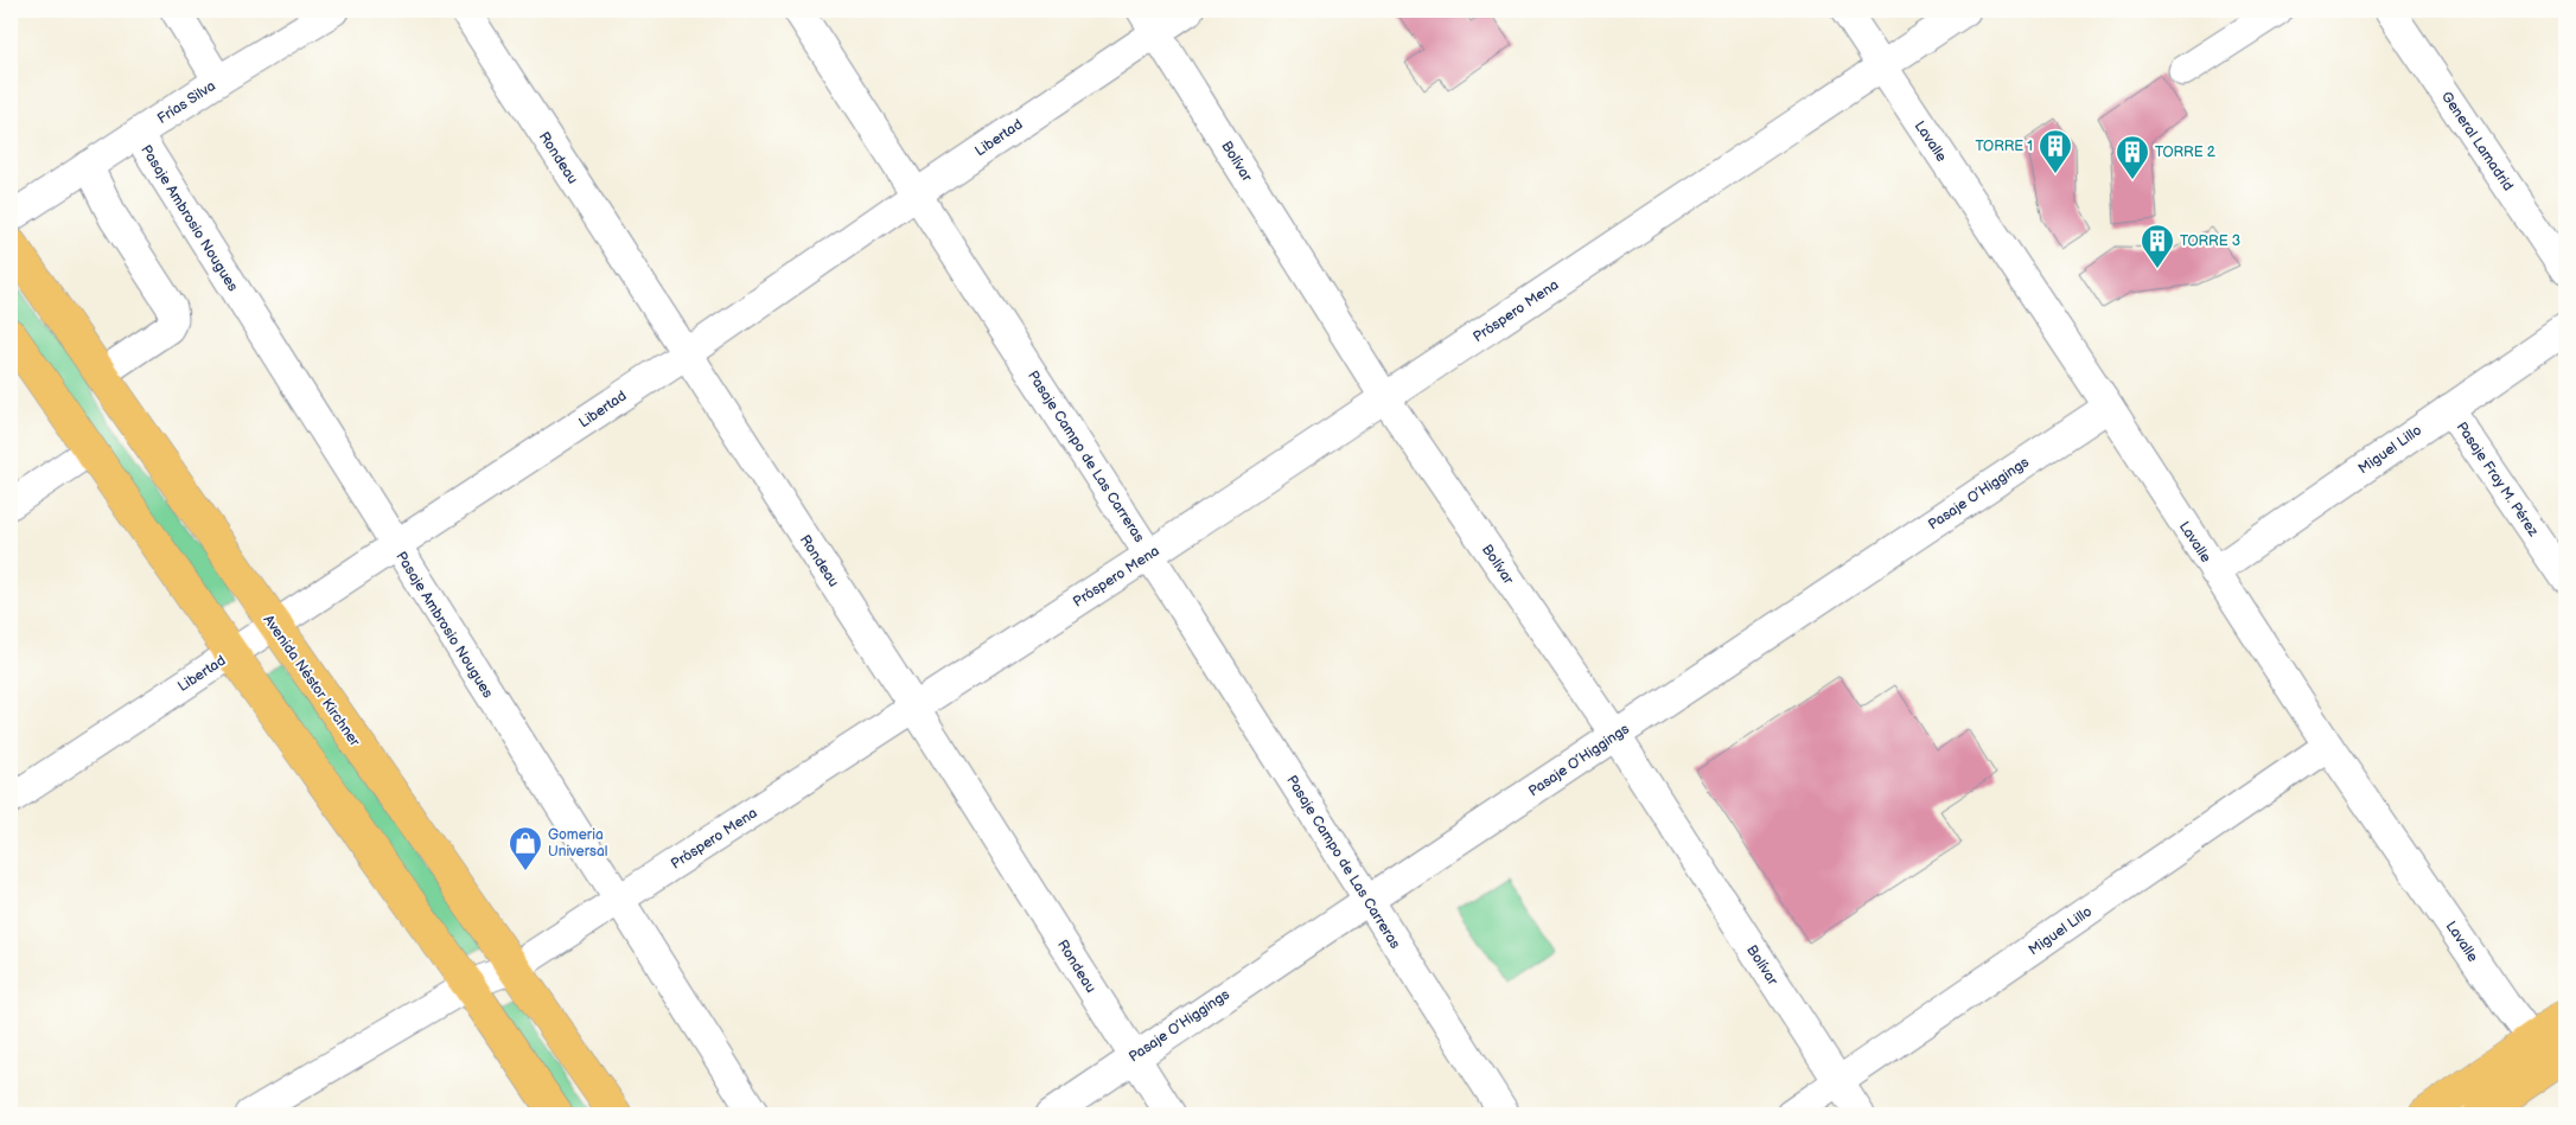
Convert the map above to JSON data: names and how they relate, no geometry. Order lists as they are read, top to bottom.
{
  "streets": {
    "main road": ["Avenida Néstor Kirchner"],
    "street": [
      "Frías Silva",
      "Libertad",
      "Lavalle",
      "General Lamadrid",
      "Rondeau",
      "Bolívar",
      "Pasaje Ambrosio Nougues",
      "Próspero Mena",
      "Miguel Lillo",
      "Pasaje Campo de Las Carreras",
      "Pasaje Fray M. Pérez",
      "Pasaje O´Higgings"
    ]
  },
  "crossings": [
    ["Frías Silva", "Pasaje Ambrosio Nougues"],
    ["Libertad", "Rondeau"],
    ["Libertad", "Bolívar"],
    ["Libertad", "Pasaje Ambrosio Nougues"],
    ["Libertad", "Pasaje Campo de Las Carreras"],
    ["Libertad", "Avenida Néstor Kirchner"],
    ["Lavalle", "Próspero Mena"],
    ["Lavalle", "Miguel Lillo"],
    ["Lavalle", "Pasaje O´Higgings"],
    ["Rondeau", "Próspero Mena"],
    ["Rondeau", "Pasaje O´Higgings"],
    ["Bolívar", "Próspero Mena"],
    ["Bolívar", "Miguel Lillo"],
    ["Bolívar", "Pasaje O´Higgings"],
    ["Pasaje Ambrosio Nougues", "Próspero Mena"],
    ["Próspero Mena", "Pasaje Campo de Las Carreras"],
    ["Próspero Mena", "Avenida Néstor Kirchner"],
    ["Miguel Lillo", "Pasaje Fray M. Pérez"],
    ["Pasaje Campo de Las Carreras", "Pasaje O´Higgings"]
  ],
  "places": {
    "building": ["TORRE 1", "TORRE 2", "TORRE 3"],
    "shop": ["Gomeria Universal"]
  }
}
